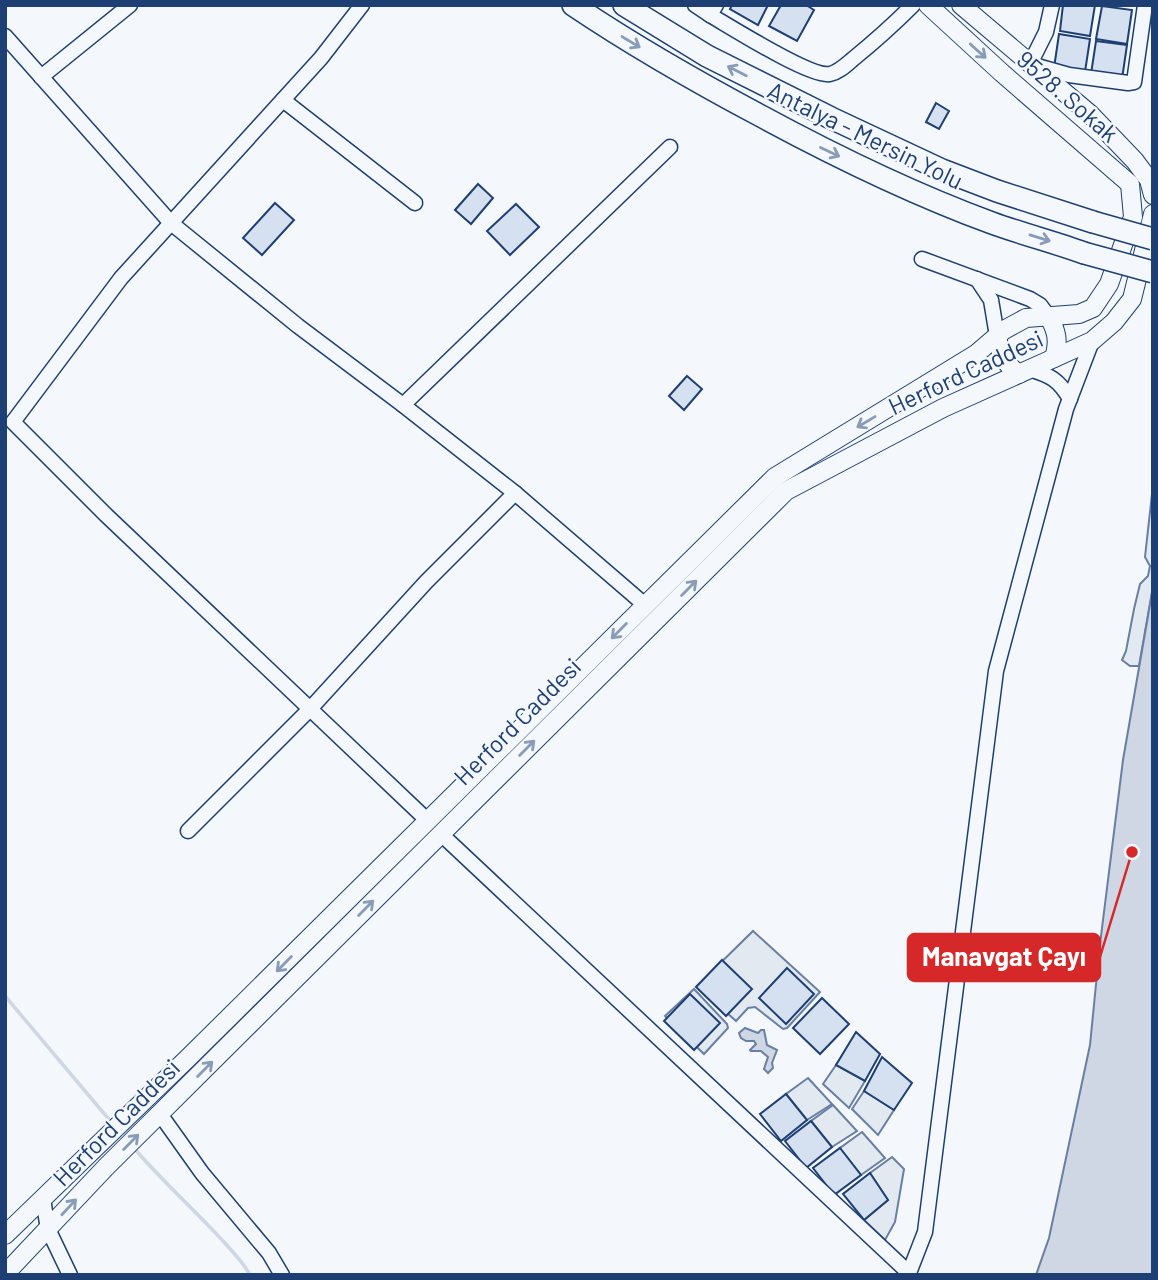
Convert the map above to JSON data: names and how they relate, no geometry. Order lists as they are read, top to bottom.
{
  "streets": {
    "highway": ["Antalya - Mersin Yolu"],
    "main road": ["9528. Sokak", "Herford Caddesi"]
  },
  "crossings": [
    ["9528. Sokak", "Herford Caddesi"]
  ],
  "places": ["Manavgat Çayı"]
}
